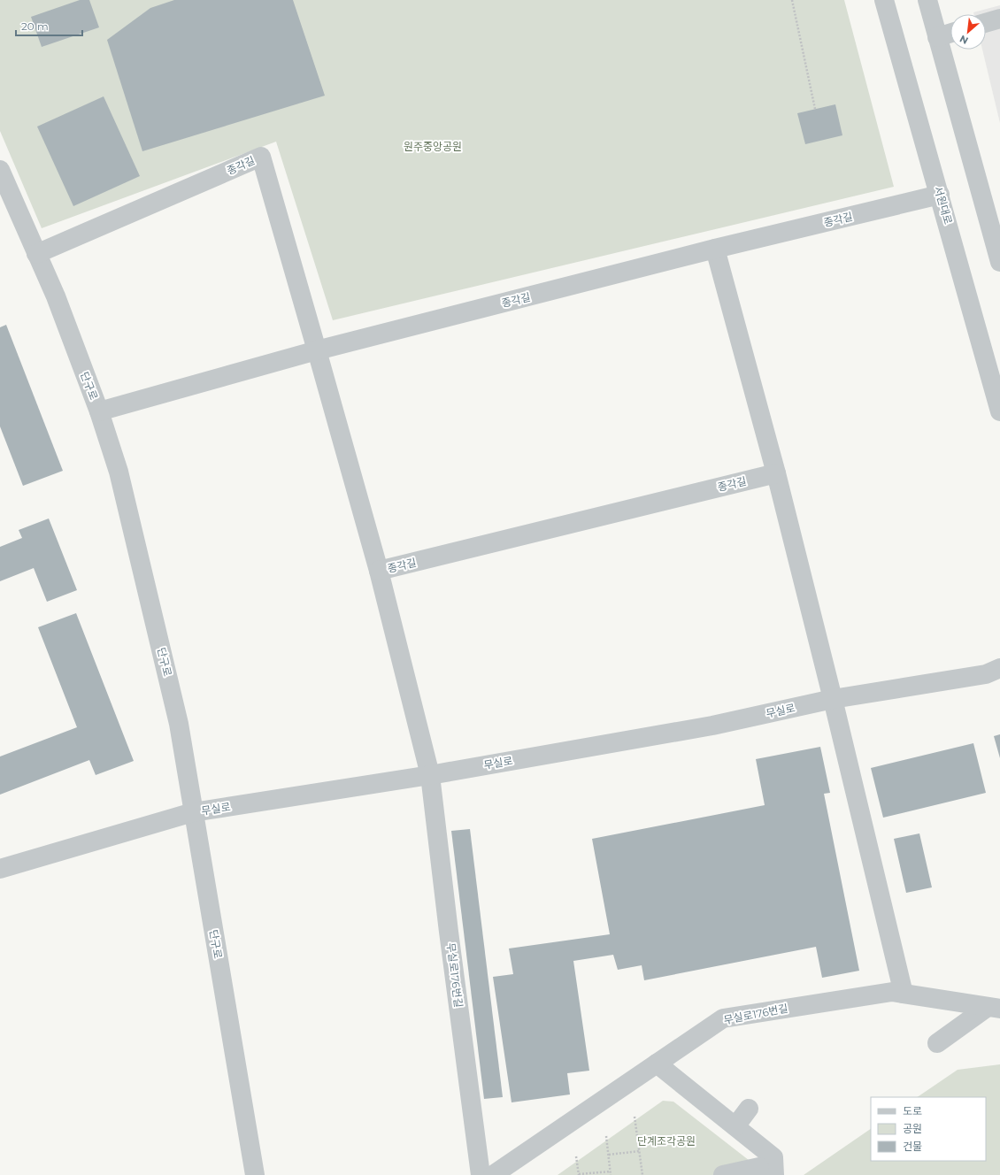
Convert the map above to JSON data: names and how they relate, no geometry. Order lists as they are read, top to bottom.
{
  "streets": {
    "street": [
      "종각길",
      "서원대로",
      "단구로",
      "무실로",
      "무실로176번길"
    ]
  },
  "crossings": [
    ["종각길", "서원대로"],
    ["종각길", "단구로"],
    ["종각길", "무실로"],
    ["종각길", "무실로176번길"],
    ["단구로", "무실로"],
    ["무실로", "무실로176번길"]
  ],
  "parks": ["원주중앙공원", "단계조각공원"],
  "legend": ["도로", "공원", "건물"],
  "scale_bar": "20 m",
  "north": "bottom left"
}
